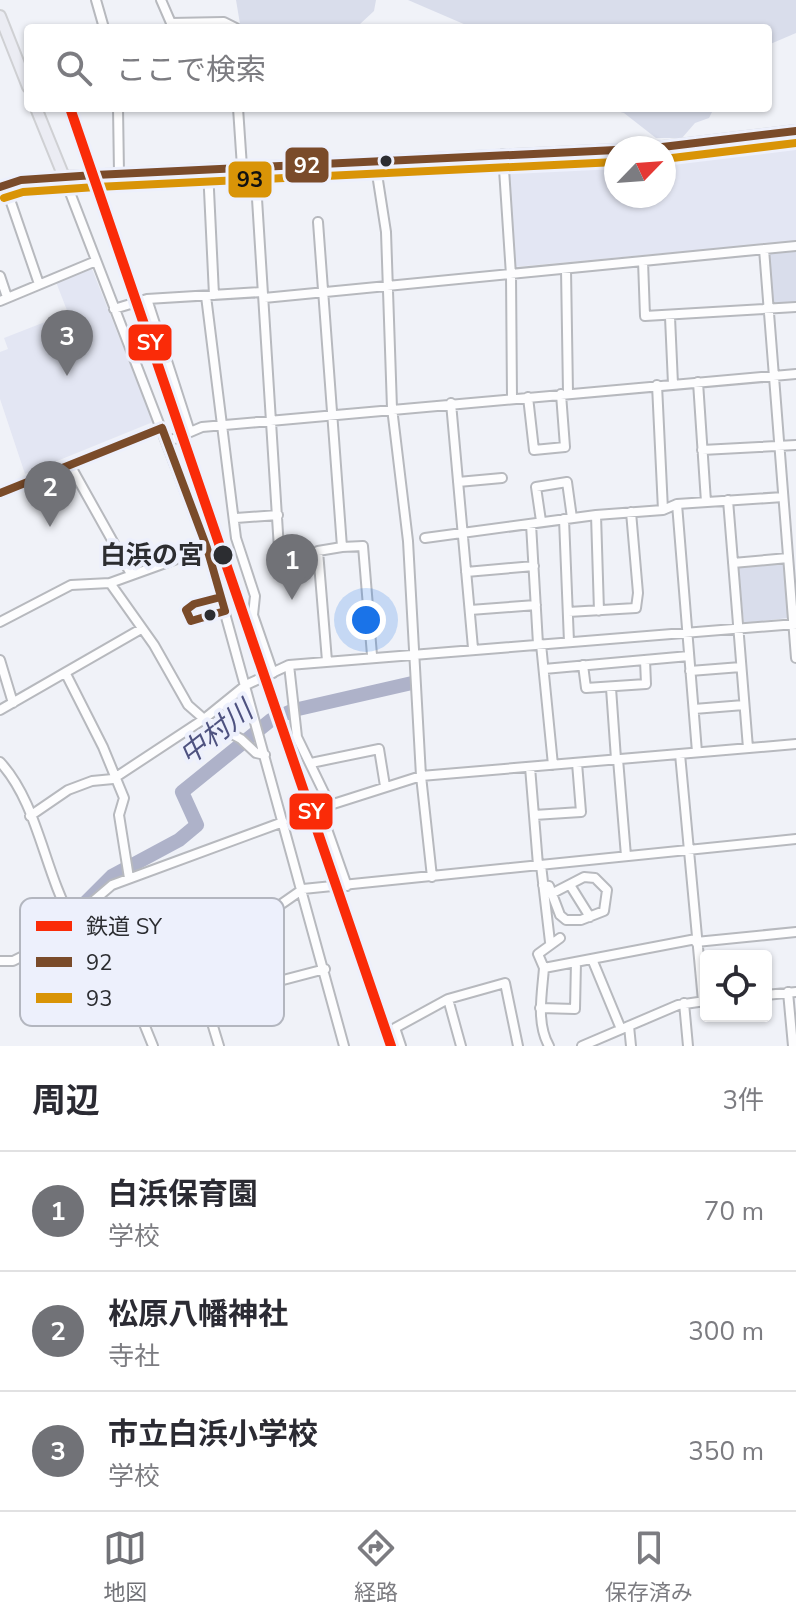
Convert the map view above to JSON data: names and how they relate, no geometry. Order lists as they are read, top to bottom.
{
  "water": ["中村川"],
  "places": ["白浜の宮"],
  "lines": ["rail line SY", "transit line 92", "transit line 93"],
  "legend": ["鉄道 SY", "92", "93"],
  "north": "top right",
  "page": {
    "search": "ここで検索",
    "pins": ["3", "2", "1"],
    "heading": ["周辺", "3件"],
    "list": [
      {
        "mark": "1",
        "name": "白浜保育園",
        "note": "学校",
        "value": "70 m"
      },
      {
        "mark": "2",
        "name": "松原八幡神社",
        "note": "寺社",
        "value": "300 m"
      },
      {
        "mark": "3",
        "name": "市立白浜小学校",
        "note": "学校",
        "value": "350 m"
      }
    ],
    "nav": ["地図", "経路", "保存済み"]
  }
}
